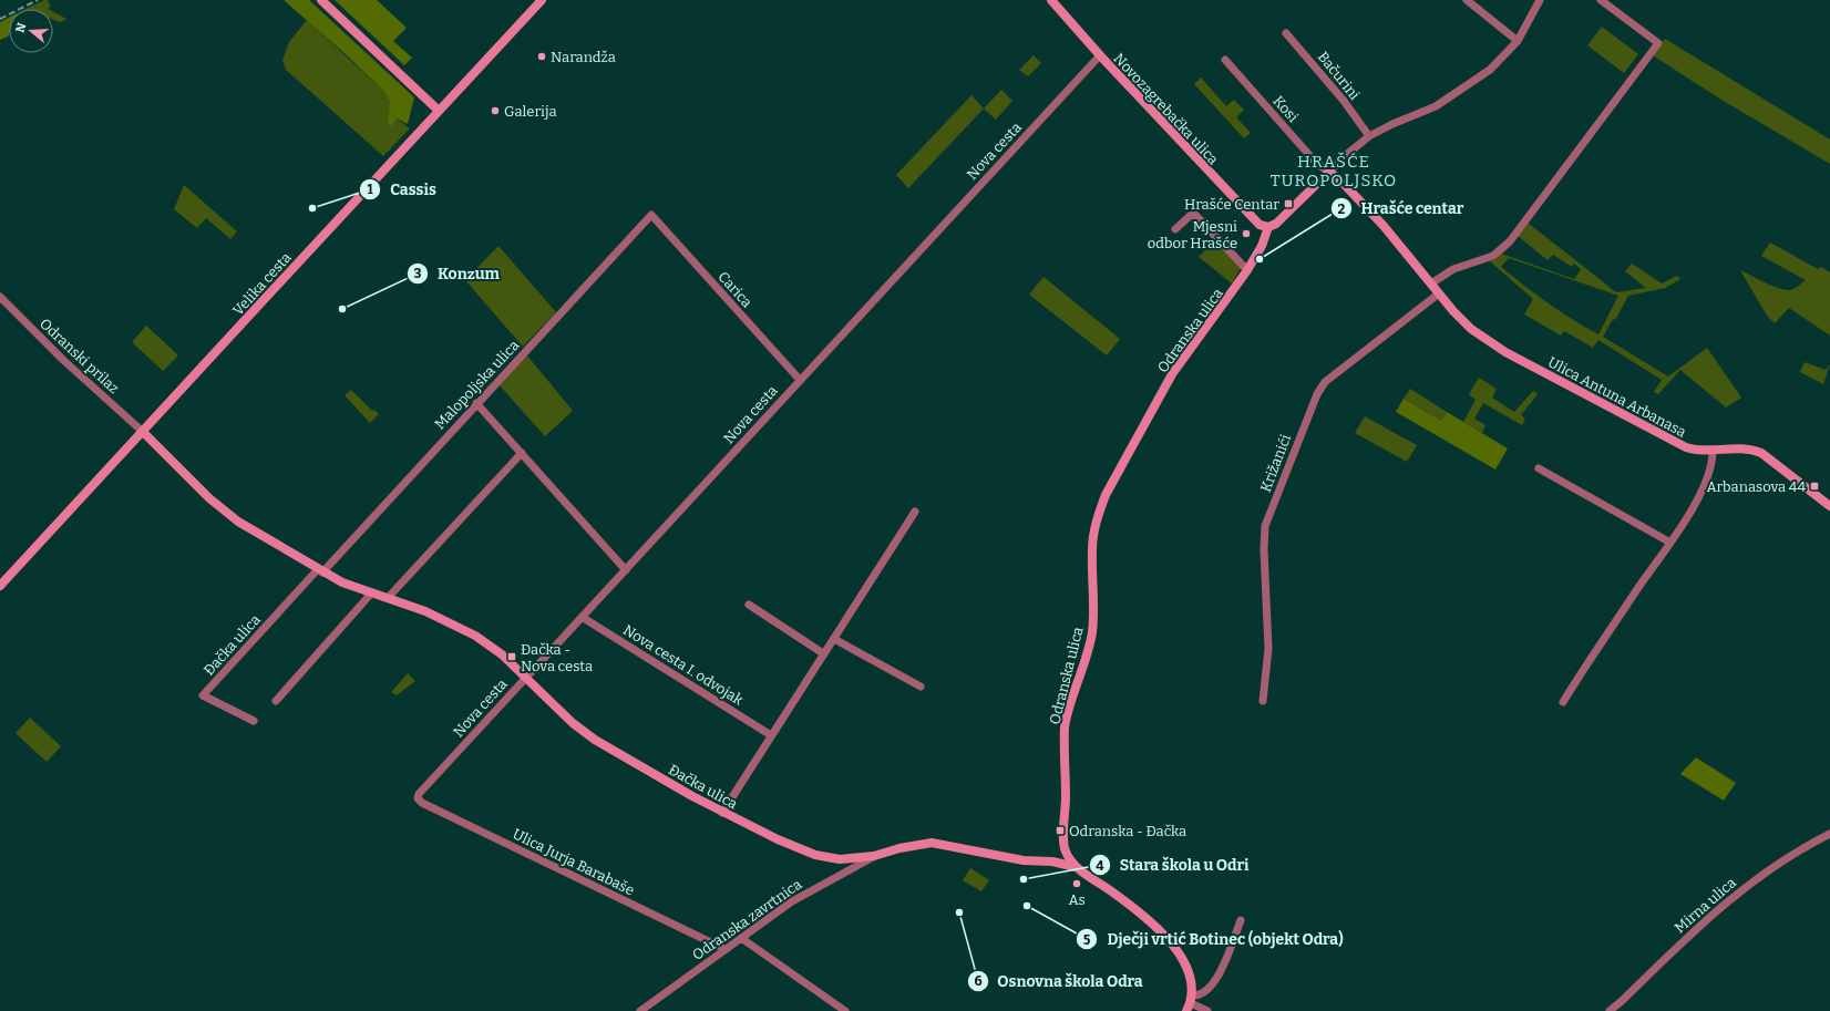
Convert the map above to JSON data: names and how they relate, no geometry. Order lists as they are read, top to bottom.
{
  "streets": {
    "main road": [
      "Novozagrebačka ulica",
      "Velika cesta",
      "Odranska ulica",
      "Ulica Antuna Arbanasa",
      "Đačka ulica"
    ],
    "street": [
      "Bačurini",
      "Kosi",
      "Nova cesta",
      "Carica",
      "Odranski prilaz",
      "Malopoljska ulica",
      "Križanići",
      "Nova cesta I. odvojak",
      "Ulica Jurja Barabaše",
      "Mirna ulica",
      "Odranska zavrtnica"
    ]
  },
  "crossings": [
    ["Novozagrebačka ulica", "Nova cesta"],
    ["Novozagrebačka ulica", "Odranska ulica"],
    ["Kosi", "Ulica Antuna Arbanasa"],
    ["Nova cesta", "Carica"],
    ["Nova cesta", "Đačka ulica"],
    ["Nova cesta", "Nova cesta I. odvojak"],
    ["Nova cesta", "Ulica Jurja Barabaše"],
    ["Velika cesta", "Odranski prilaz"],
    ["Velika cesta", "Đačka ulica"],
    ["Carica", "Malopoljska ulica"],
    ["Odranska ulica", "Đačka ulica"],
    ["Odranski prilaz", "Đačka ulica"],
    ["Malopoljska ulica", "Đačka ulica"],
    ["Ulica Antuna Arbanasa", "Križanići"],
    ["Đačka ulica", "Odranska zavrtnica"],
    ["Ulica Jurja Barabaše", "Odranska zavrtnica"]
  ],
  "districts": ["HRAŠĆE TUROPOLJSKO"],
  "places": {
    "other": [
      "Narandža",
      "Galerija",
      "Cassis",
      "Mjesni odbor Hrašće",
      "Hrašće centar",
      "Konzum",
      "Stara škola u Odri",
      "As",
      "Dječji vrtić Botinec (objekt Odra)",
      "Osnovna škola Odra"
    ],
    "transit": [
      "Hrašće Centar",
      "Arbanasova 44",
      "Đačka - Nova cesta",
      "Odranska - Đačka"
    ]
  },
  "north": "left"
}
